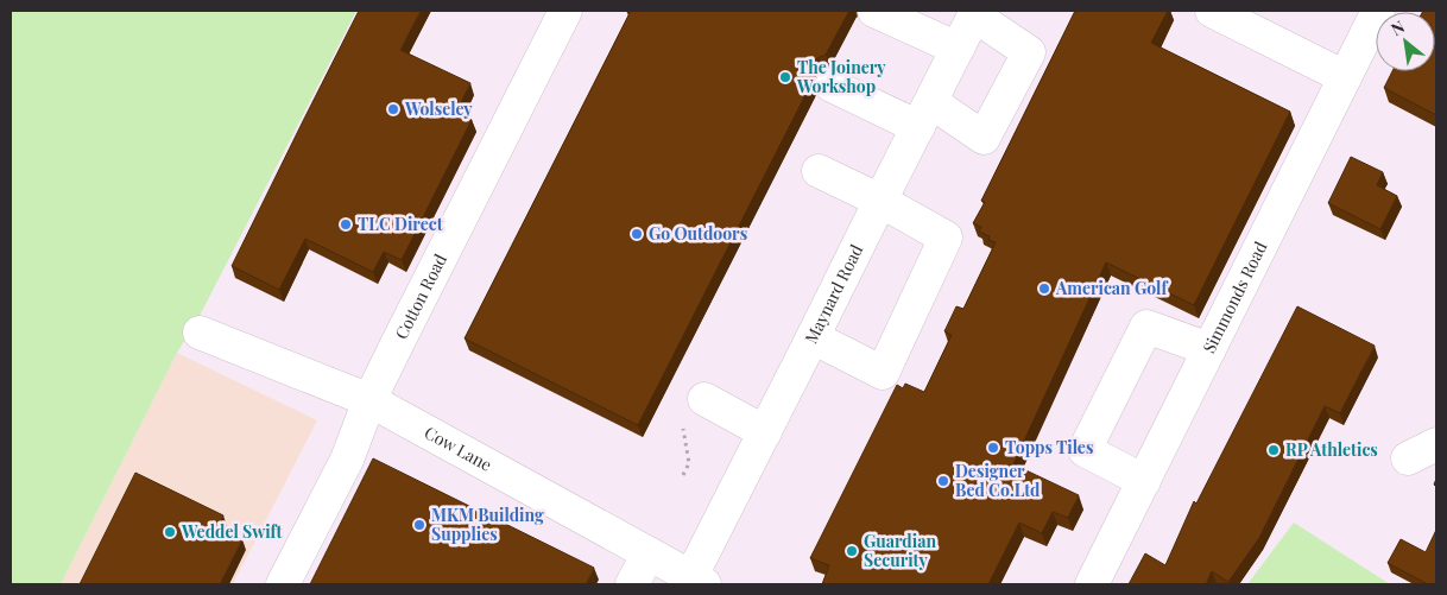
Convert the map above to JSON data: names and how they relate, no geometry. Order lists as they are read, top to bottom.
{
  "streets": {
    "street": [
      "Maynard Road",
      "Cotton Road",
      "Simmonds Road",
      "Cow Lane"
    ]
  },
  "crossings": [
    ["Maynard Road", "Cow Lane"],
    ["Cotton Road", "Cow Lane"]
  ],
  "places": [
    "The Joinery Workshop",
    "Wolseley",
    "TLC Direct",
    "Go Outdoors",
    "American Golf",
    "Topps Tiles",
    "RP Athletics",
    "Designer Bed Co.Ltd",
    "MKM Building Supplies",
    "Weddel Swift",
    "Guardian Security"
  ],
  "north": "top left"
}
